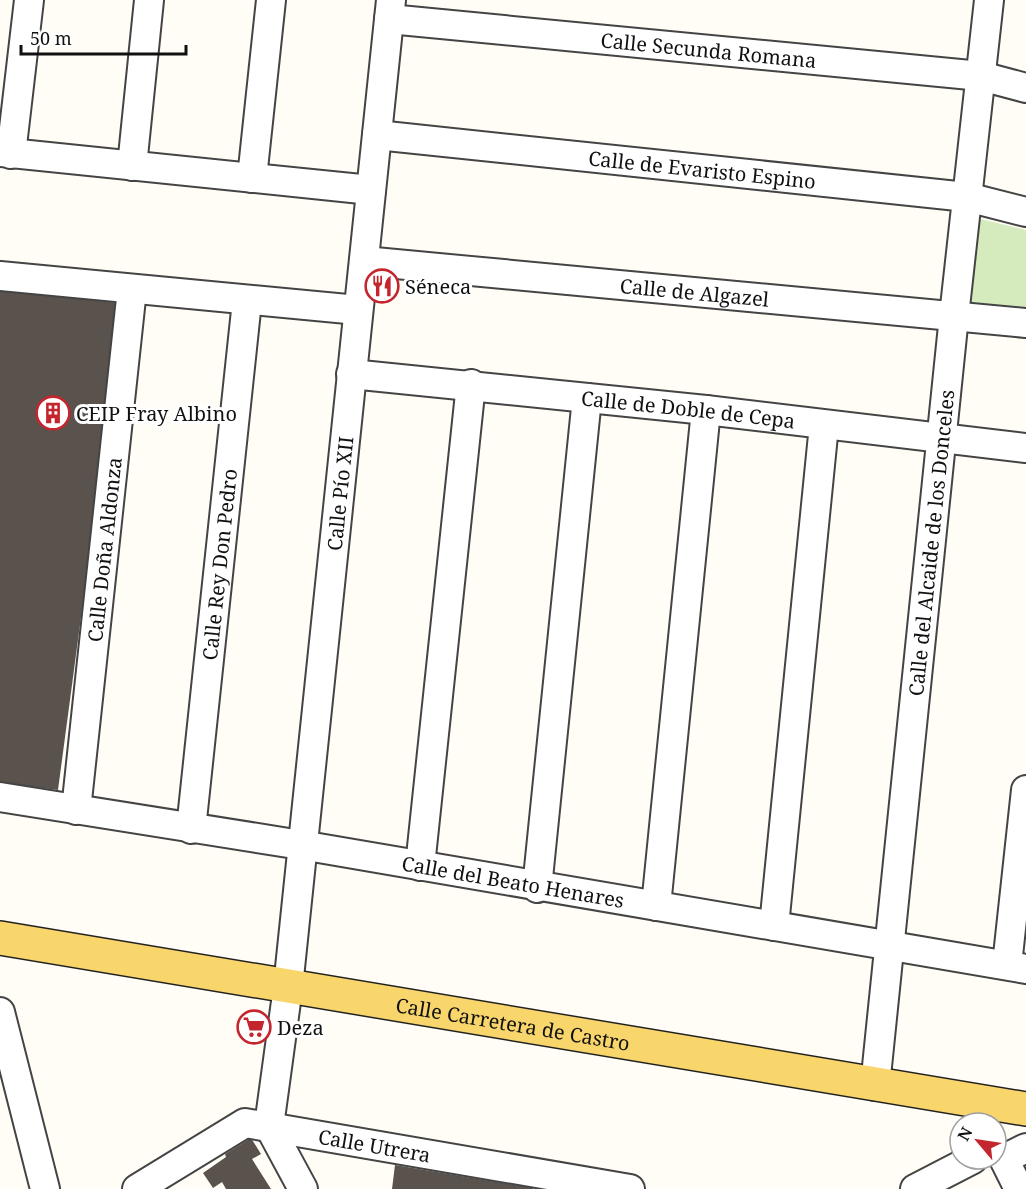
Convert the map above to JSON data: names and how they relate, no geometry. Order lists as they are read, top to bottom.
{
  "streets": {
    "main road": ["Calle Carretera de Castro"],
    "street": [
      "Calle Secunda Romana",
      "Calle de Evaristo Espino",
      "Calle de Algazel",
      "Calle de Doble de Cepa",
      "Calle Pío XII",
      "Calle del Alcaide de los Donceles",
      "Calle Doña Aldonza",
      "Calle Rey Don Pedro",
      "Calle del Beato Henares",
      "Calle Utrera"
    ]
  },
  "crossings": [
    ["Calle Secunda Romana", "Calle Pío XII"],
    ["Calle Secunda Romana", "Calle del Alcaide de los Donceles"],
    ["Calle de Evaristo Espino", "Calle Pío XII"],
    ["Calle de Evaristo Espino", "Calle del Alcaide de los Donceles"],
    ["Calle de Algazel", "Calle Pío XII"],
    ["Calle de Algazel", "Calle del Alcaide de los Donceles"],
    ["Calle de Doble de Cepa", "Calle Pío XII"],
    ["Calle de Doble de Cepa", "Calle del Alcaide de los Donceles"],
    ["Calle Pío XII", "Calle del Beato Henares"],
    ["Calle Pío XII", "Calle Carretera de Castro"],
    ["Calle Pío XII", "Calle Utrera"],
    ["Calle del Alcaide de los Donceles", "Calle del Beato Henares"],
    ["Calle del Alcaide de los Donceles", "Calle Carretera de Castro"],
    ["Calle Doña Aldonza", "Calle del Beato Henares"],
    ["Calle Rey Don Pedro", "Calle del Beato Henares"]
  ],
  "places": {
    "restaurant": ["Séneca"],
    "building": ["CEIP Fray Albino"],
    "supermarket": ["Deza"]
  },
  "scale_bar": "50 m",
  "north": "top left"
}
